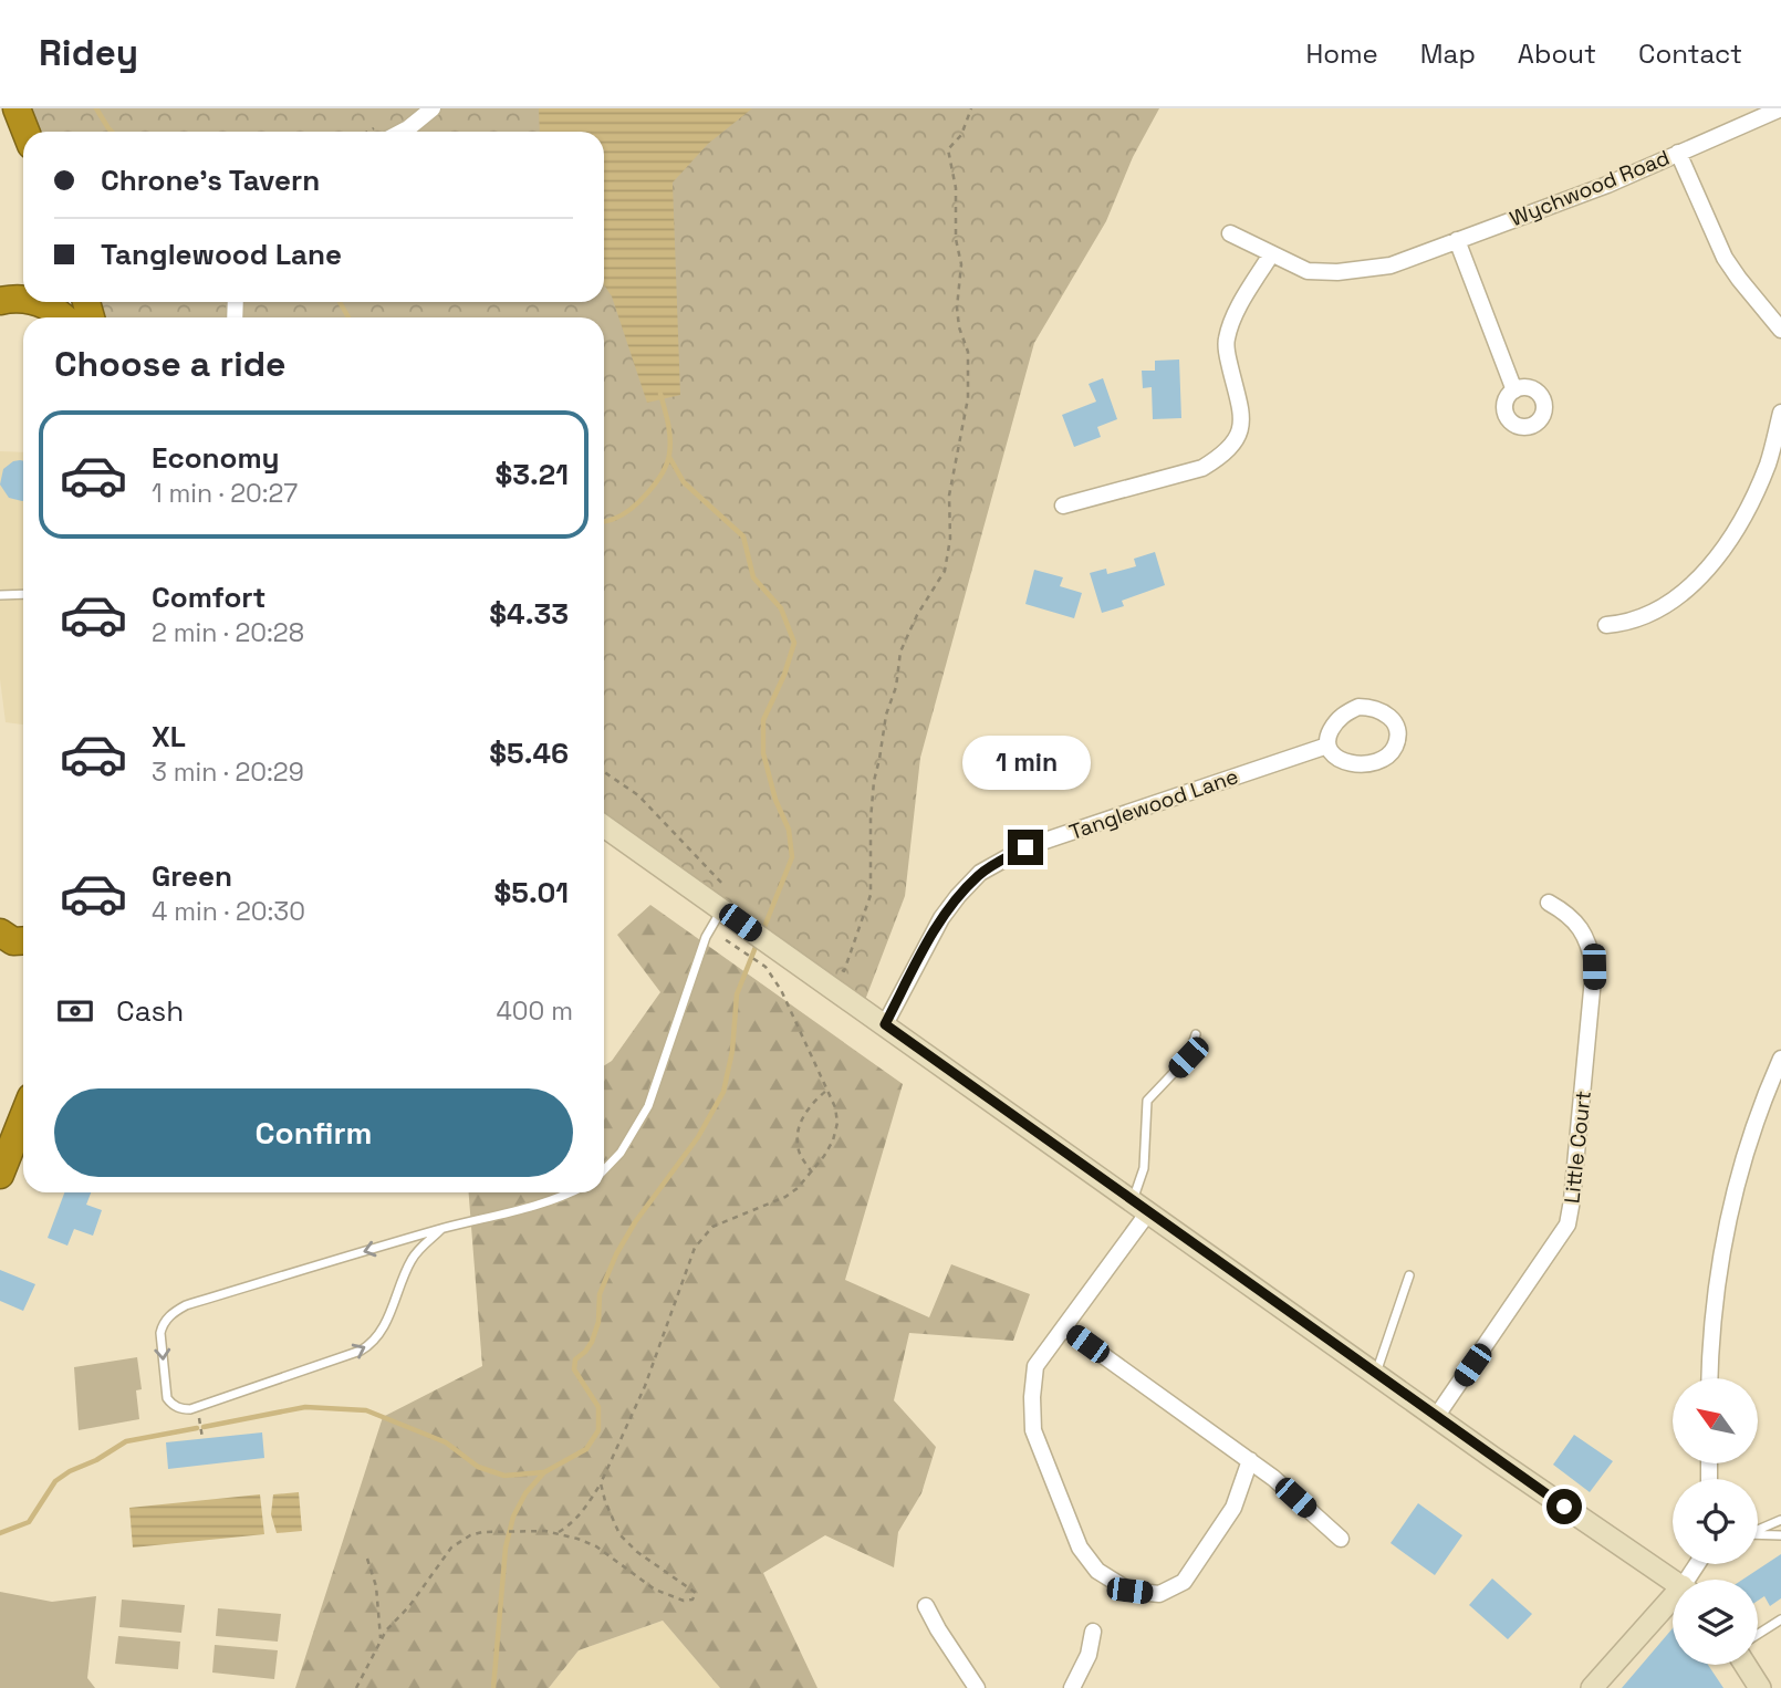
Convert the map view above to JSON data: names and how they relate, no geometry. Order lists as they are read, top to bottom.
{
  "streets": {
    "street": ["Wychwood Road", "Tanglewood Lane", "Little Court"]
  },
  "north": "top left",
  "page": {
    "header": "Ridey",
    "nav": [
      "Home",
      "Map",
      "About",
      "Contact"
    ],
    "banner": ["Chrone's Tavern", "Tanglewood Lane"],
    "heading": "Choose a ride",
    "list": [
      {
        "name": "Economy",
        "note": "1 min · 20:27",
        "value": "$3.21"
      },
      {
        "name": "Comfort",
        "note": "2 min · 20:28",
        "value": "$4.33"
      },
      {
        "name": "XL",
        "note": "3 min · 20:29",
        "value": "$5.46"
      },
      {
        "name": "Green",
        "note": "4 min · 20:30",
        "value": "$5.01"
      }
    ],
    "bubble": "1 min",
    "pay": ["Cash", "400 m"],
    "buttons": "Confirm"
  }
}
